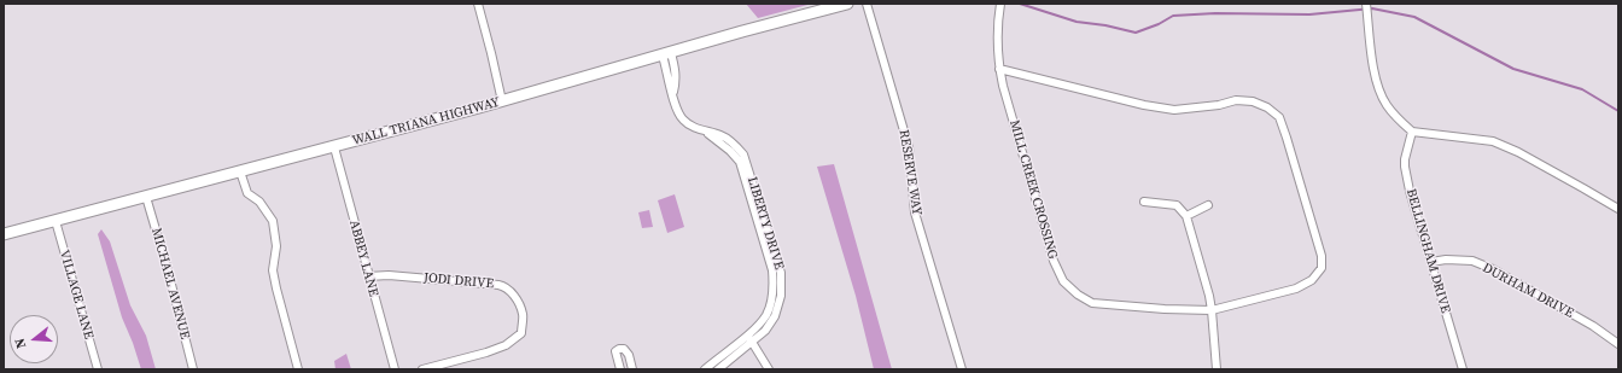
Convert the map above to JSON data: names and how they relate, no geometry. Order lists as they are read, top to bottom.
{
  "streets": {
    "main road": ["WALL TRIANA HIGHWAY"],
    "street": [
      "RESERVE WAY",
      "MILL CREEK CROSSING",
      "LIBERTY DRIVE",
      "BELLINGHAM DRIVE",
      "ABBEY LANE",
      "JODI DRIVE",
      "MICHAEL AVENUE",
      "DURHAM DRIVE",
      "VILLAGE LANE"
    ]
  },
  "crossings": [
    ["WALL TRIANA HIGHWAY", "LIBERTY DRIVE"],
    ["WALL TRIANA HIGHWAY", "ABBEY LANE"],
    ["WALL TRIANA HIGHWAY", "MICHAEL AVENUE"],
    ["WALL TRIANA HIGHWAY", "VILLAGE LANE"],
    ["BELLINGHAM DRIVE", "DURHAM DRIVE"],
    ["ABBEY LANE", "JODI DRIVE"]
  ],
  "north": "left"
}
